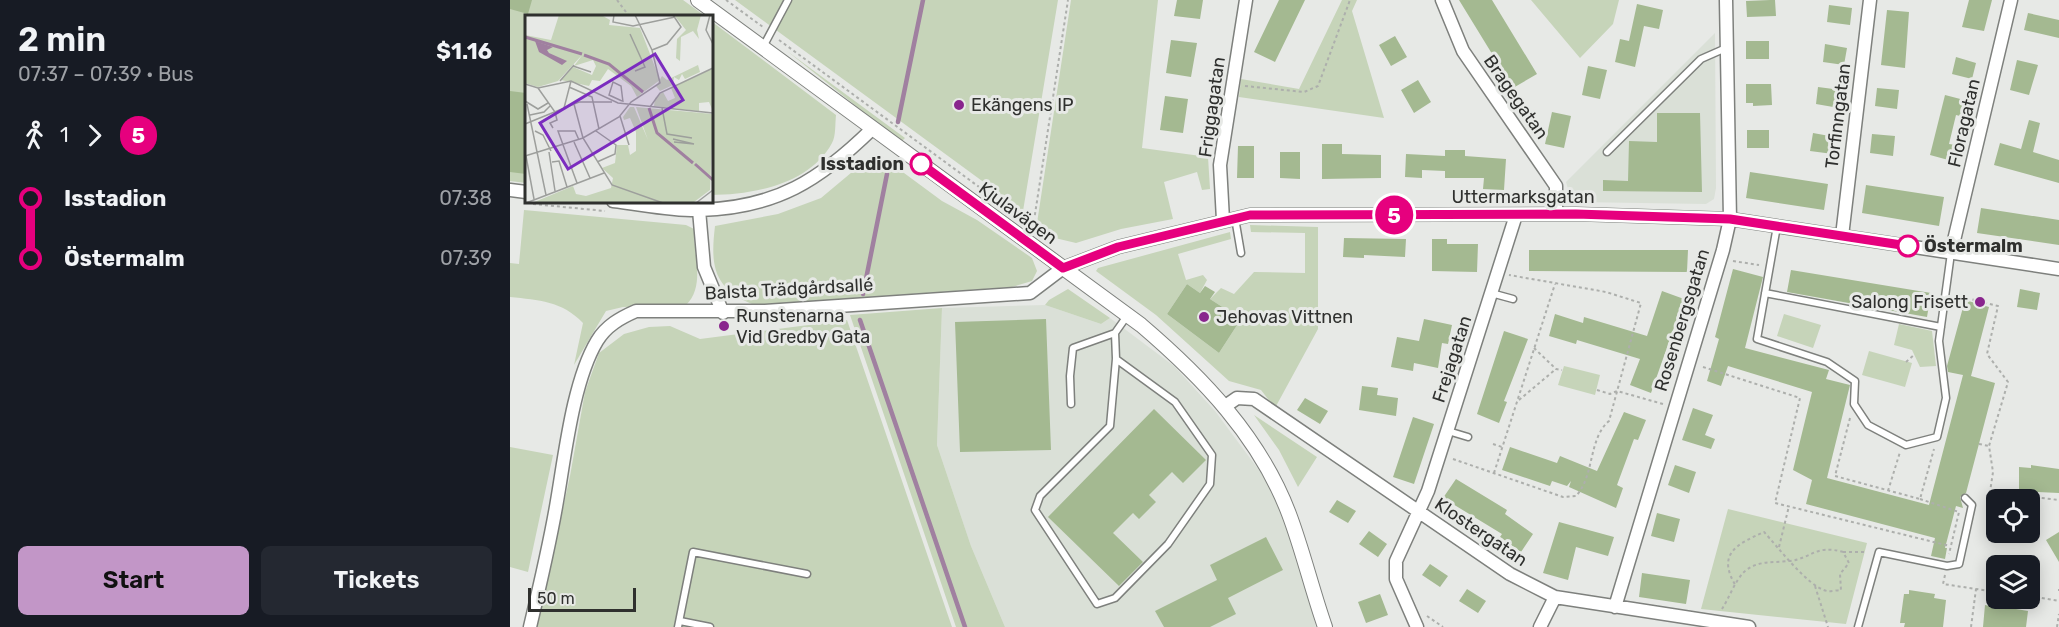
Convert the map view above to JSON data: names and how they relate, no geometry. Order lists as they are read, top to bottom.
{
  "streets": {
    "street": [
      "Bragegatan",
      "Friggagatan",
      "Torfinngatan",
      "Floragatan",
      "Uttermarksgatan",
      "Kjulavägen",
      "Balsta Trädgårdsallé",
      "Rosenbergsgatan",
      "Frejagatan",
      "Klostergatan"
    ]
  },
  "crossings": [
    ["Bragegatan", "Uttermarksgatan"],
    ["Friggagatan", "Uttermarksgatan"],
    ["Torfinngatan", "Uttermarksgatan"],
    ["Floragatan", "Uttermarksgatan"],
    ["Uttermarksgatan", "Kjulavägen"],
    ["Uttermarksgatan", "Balsta Trädgårdsallé"],
    ["Uttermarksgatan", "Rosenbergsgatan"],
    ["Uttermarksgatan", "Frejagatan"],
    ["Kjulavägen", "Balsta Trädgårdsallé"],
    ["Kjulavägen", "Klostergatan"],
    ["Rosenbergsgatan", "Klostergatan"],
    ["Frejagatan", "Klostergatan"]
  ],
  "places": [
    "Ekängens IP",
    "Isstadion",
    "Östermalm",
    "Salong Frisett",
    "Jehovas Vittnen",
    "Runstenarna Vid Gredby Gata"
  ],
  "lines": ["bus line 5"],
  "scale_bar": "50 m",
  "page": {
    "heading": ["2 min", "07:37 – 07:39 · Bus", "$1.16"],
    "on_map": "5",
    "legs": ["1", "5"],
    "list": [
      {
        "name": "Isstadion",
        "value": "07:38"
      },
      {
        "name": "Östermalm",
        "value": "07:39"
      }
    ],
    "buttons": ["Start", "Tickets"],
    "scale": "50 m"
  }
}
